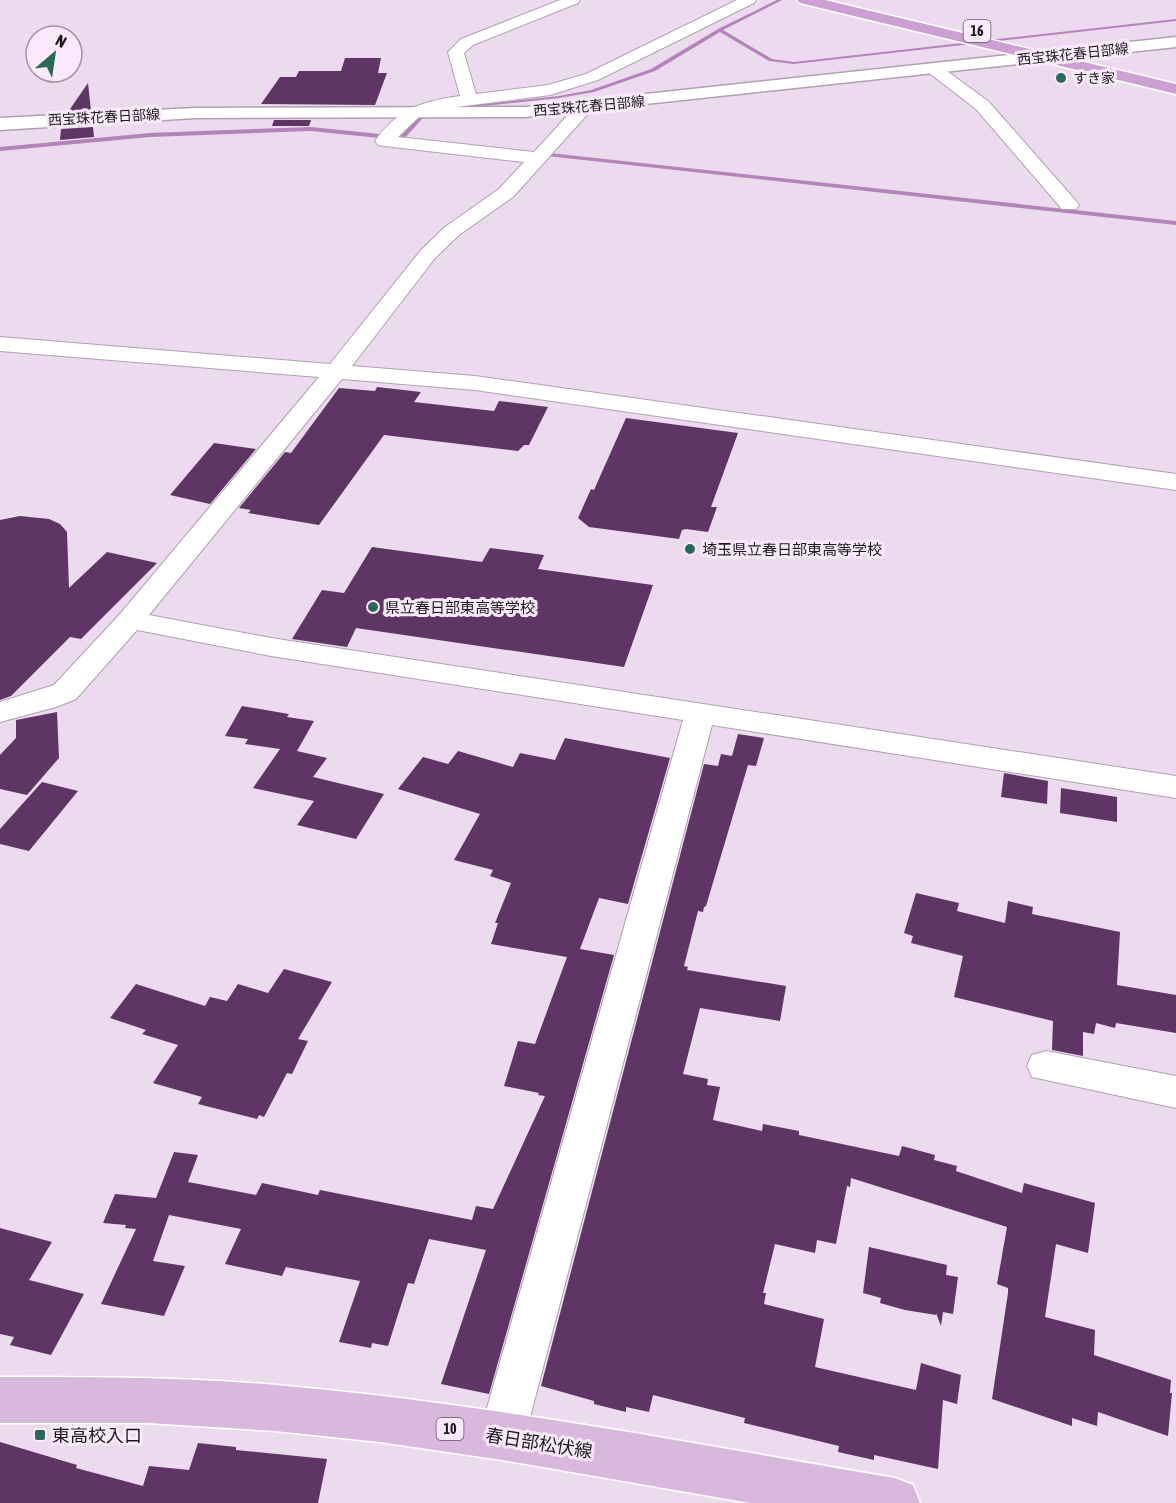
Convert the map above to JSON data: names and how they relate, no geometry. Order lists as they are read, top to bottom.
{
  "streets": {
    "highway": ["16"],
    "main road": ["西宝珠花春日部線", "10", "春日部松伏線"]
  },
  "crossings": [
    ["16", "西宝珠花春日部線"]
  ],
  "places": {
    "other": ["すき家", "埼玉県立春日部東高等学校", "県立春日部東高等学校"],
    "transit": ["東高校入口"]
  },
  "north": "top right"
}
